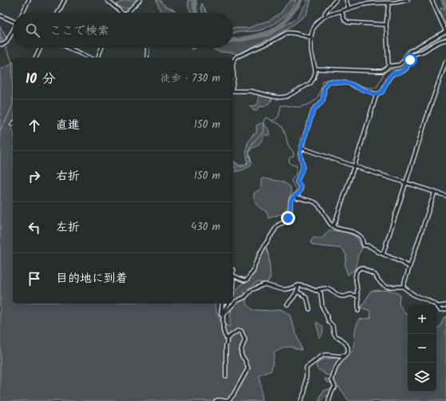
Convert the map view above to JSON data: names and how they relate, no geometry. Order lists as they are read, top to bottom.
{
  "page": {
    "search": "ここで検索",
    "heading": ["10 分", "徒歩 · 730 m"],
    "list": [
      ["直進", "150 m"],
      ["右折", "150 m"],
      ["左折", "430 m"],
      "目的地に到着"
    ],
    "map_buttons": ["+", "−"]
  }
}
